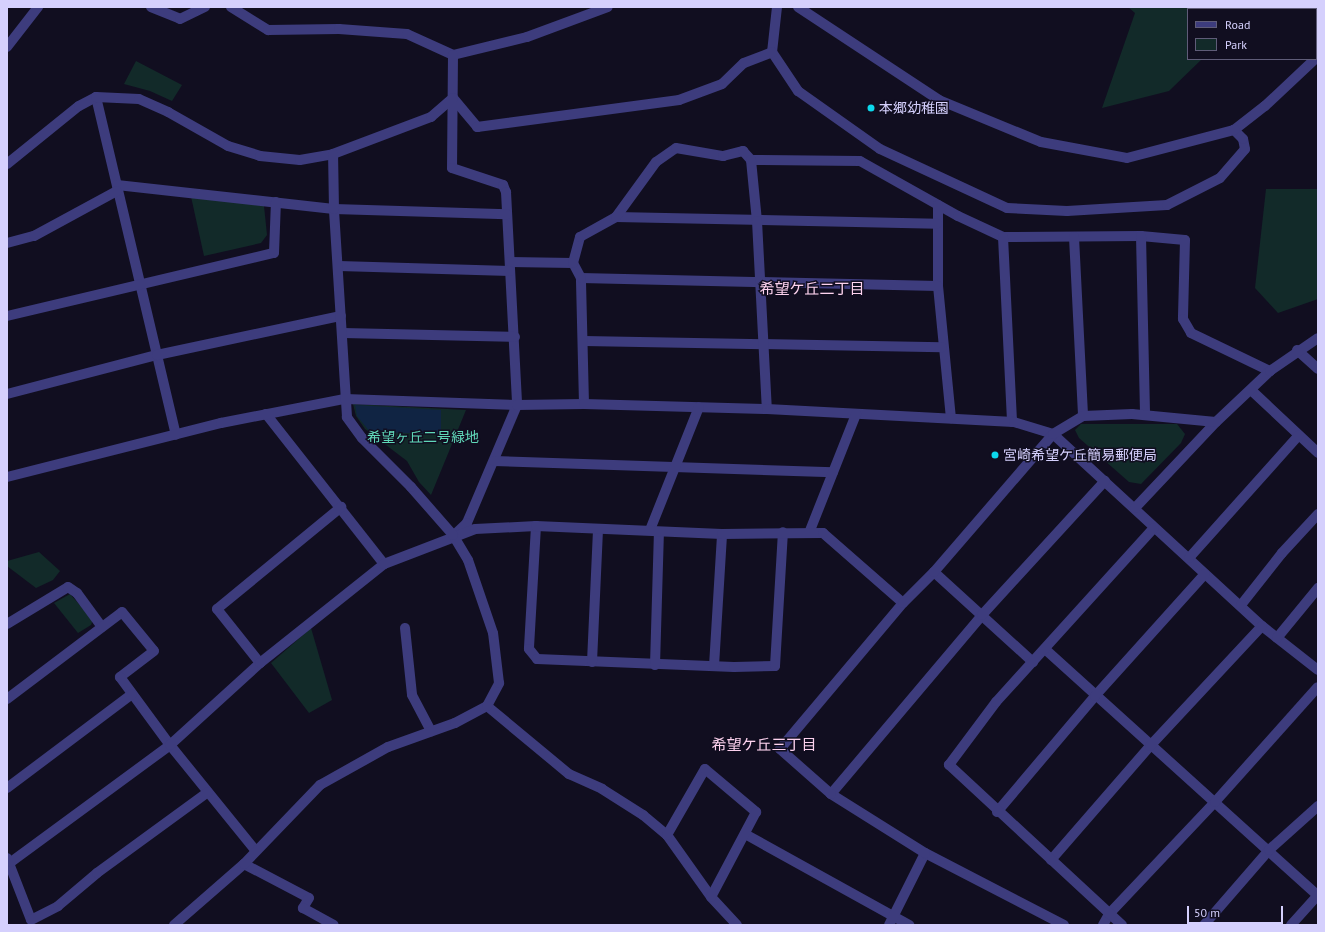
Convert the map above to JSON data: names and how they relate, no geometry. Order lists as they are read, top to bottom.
{
  "districts": ["希望ケ丘二丁目", "希望ケ丘三丁目"],
  "parks": ["希望ヶ丘二号緑地"],
  "places": ["本郷幼稚園", "宮崎希望ケ丘簡易郵便局"],
  "legend": ["Road", "Park"],
  "scale_bar": "50 m"
}
